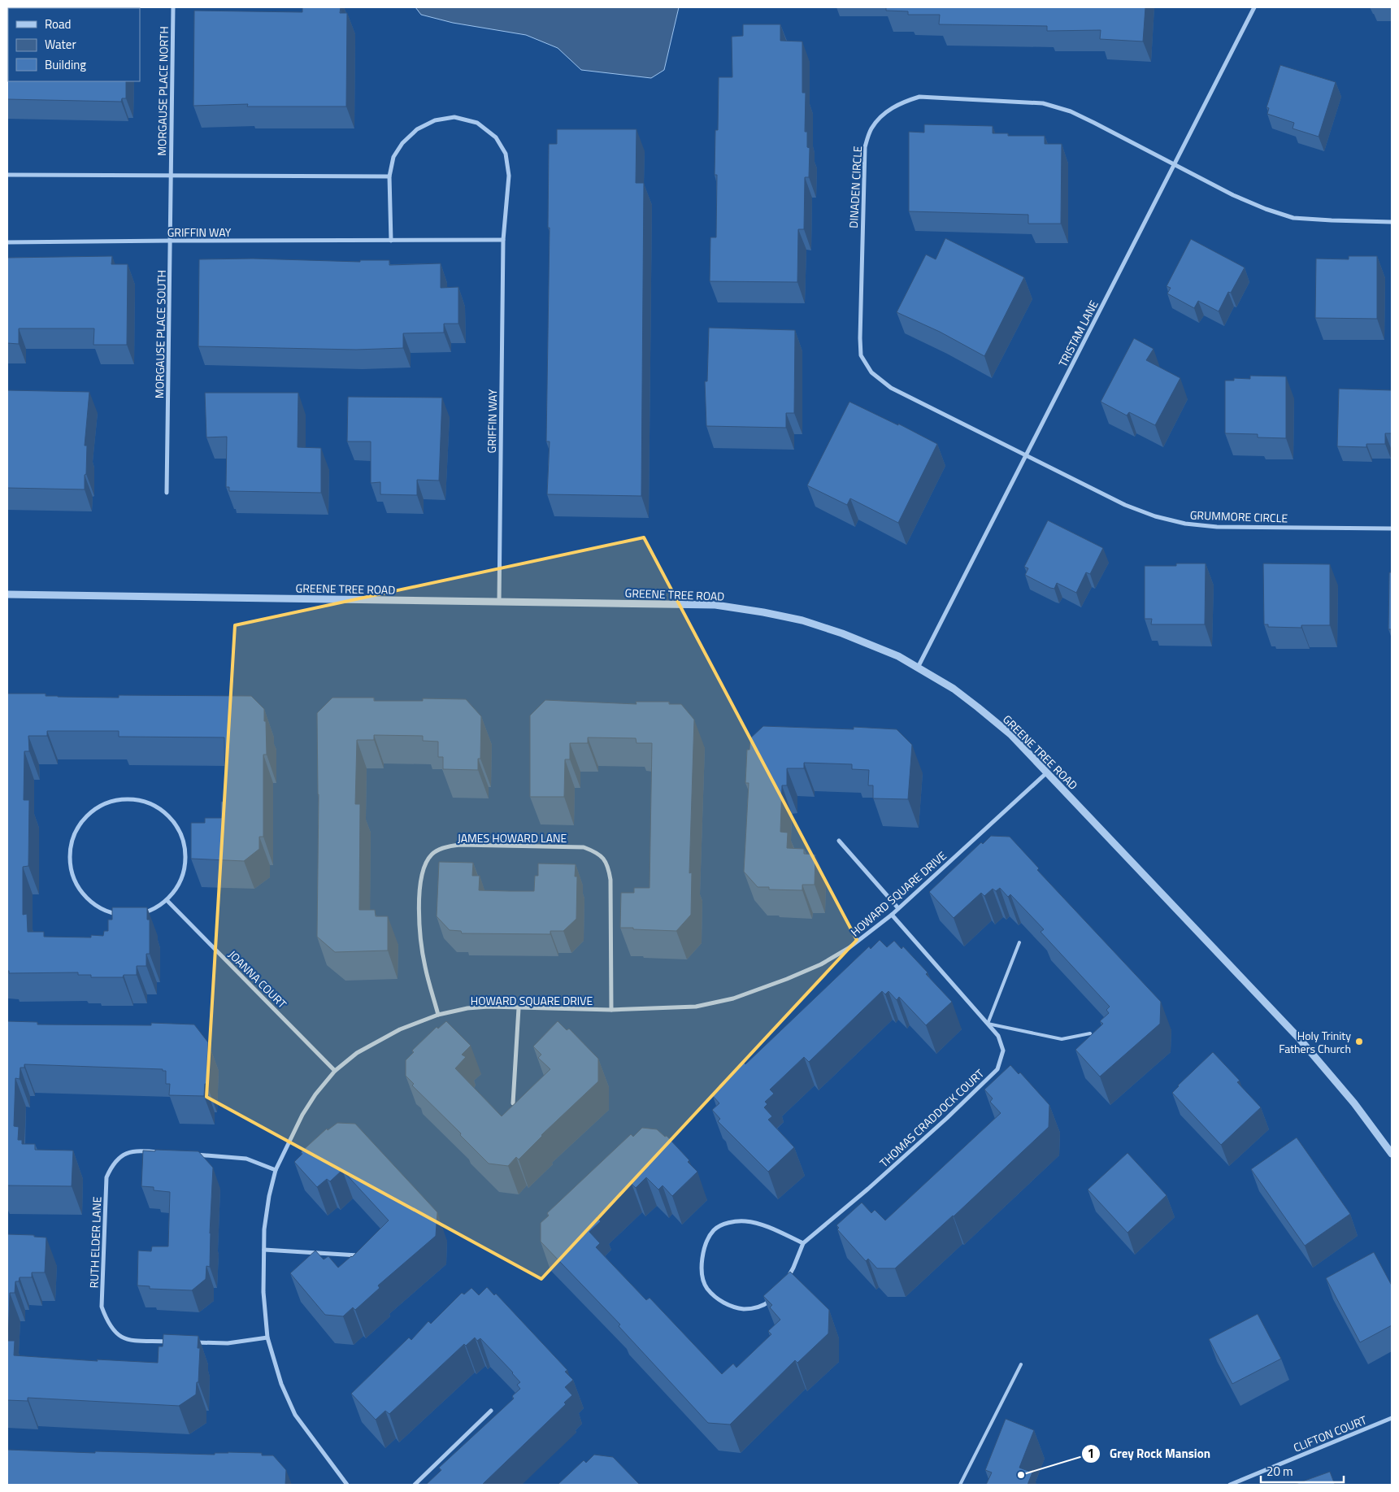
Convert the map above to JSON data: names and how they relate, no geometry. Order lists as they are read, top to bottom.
{
  "streets": {
    "street": [
      "MORGAUSE PLACE NORTH",
      "DINADEN CIRCLE",
      "GRIFFIN WAY",
      "TRISTAM LANE",
      "MORGAUSE PLACE SOUTH",
      "GRUMMORE CIRCLE",
      "GREENE TREE ROAD",
      "JAMES HOWARD LANE",
      "HOWARD SQUARE DRIVE",
      "JOANNA COURT",
      "THOMAS CRADDOCK COURT",
      "RUTH ELDER LANE",
      "CLIFTON COURT"
    ]
  },
  "crossings": [
    ["MORGAUSE PLACE NORTH", "MORGAUSE PLACE SOUTH"],
    ["DINADEN CIRCLE", "TRISTAM LANE"],
    ["DINADEN CIRCLE", "GRUMMORE CIRCLE"],
    ["GRIFFIN WAY", "MORGAUSE PLACE SOUTH"],
    ["GRIFFIN WAY", "GREENE TREE ROAD"],
    ["TRISTAM LANE", "GRUMMORE CIRCLE"],
    ["TRISTAM LANE", "GREENE TREE ROAD"],
    ["GREENE TREE ROAD", "HOWARD SQUARE DRIVE"],
    ["JAMES HOWARD LANE", "HOWARD SQUARE DRIVE"],
    ["HOWARD SQUARE DRIVE", "JOANNA COURT"],
    ["HOWARD SQUARE DRIVE", "THOMAS CRADDOCK COURT"]
  ],
  "places": ["Holy Trinity Fathers Church", "Grey Rock Mansion"],
  "legend": ["Road", "Water", "Building"],
  "scale_bar": "20 m"
}
